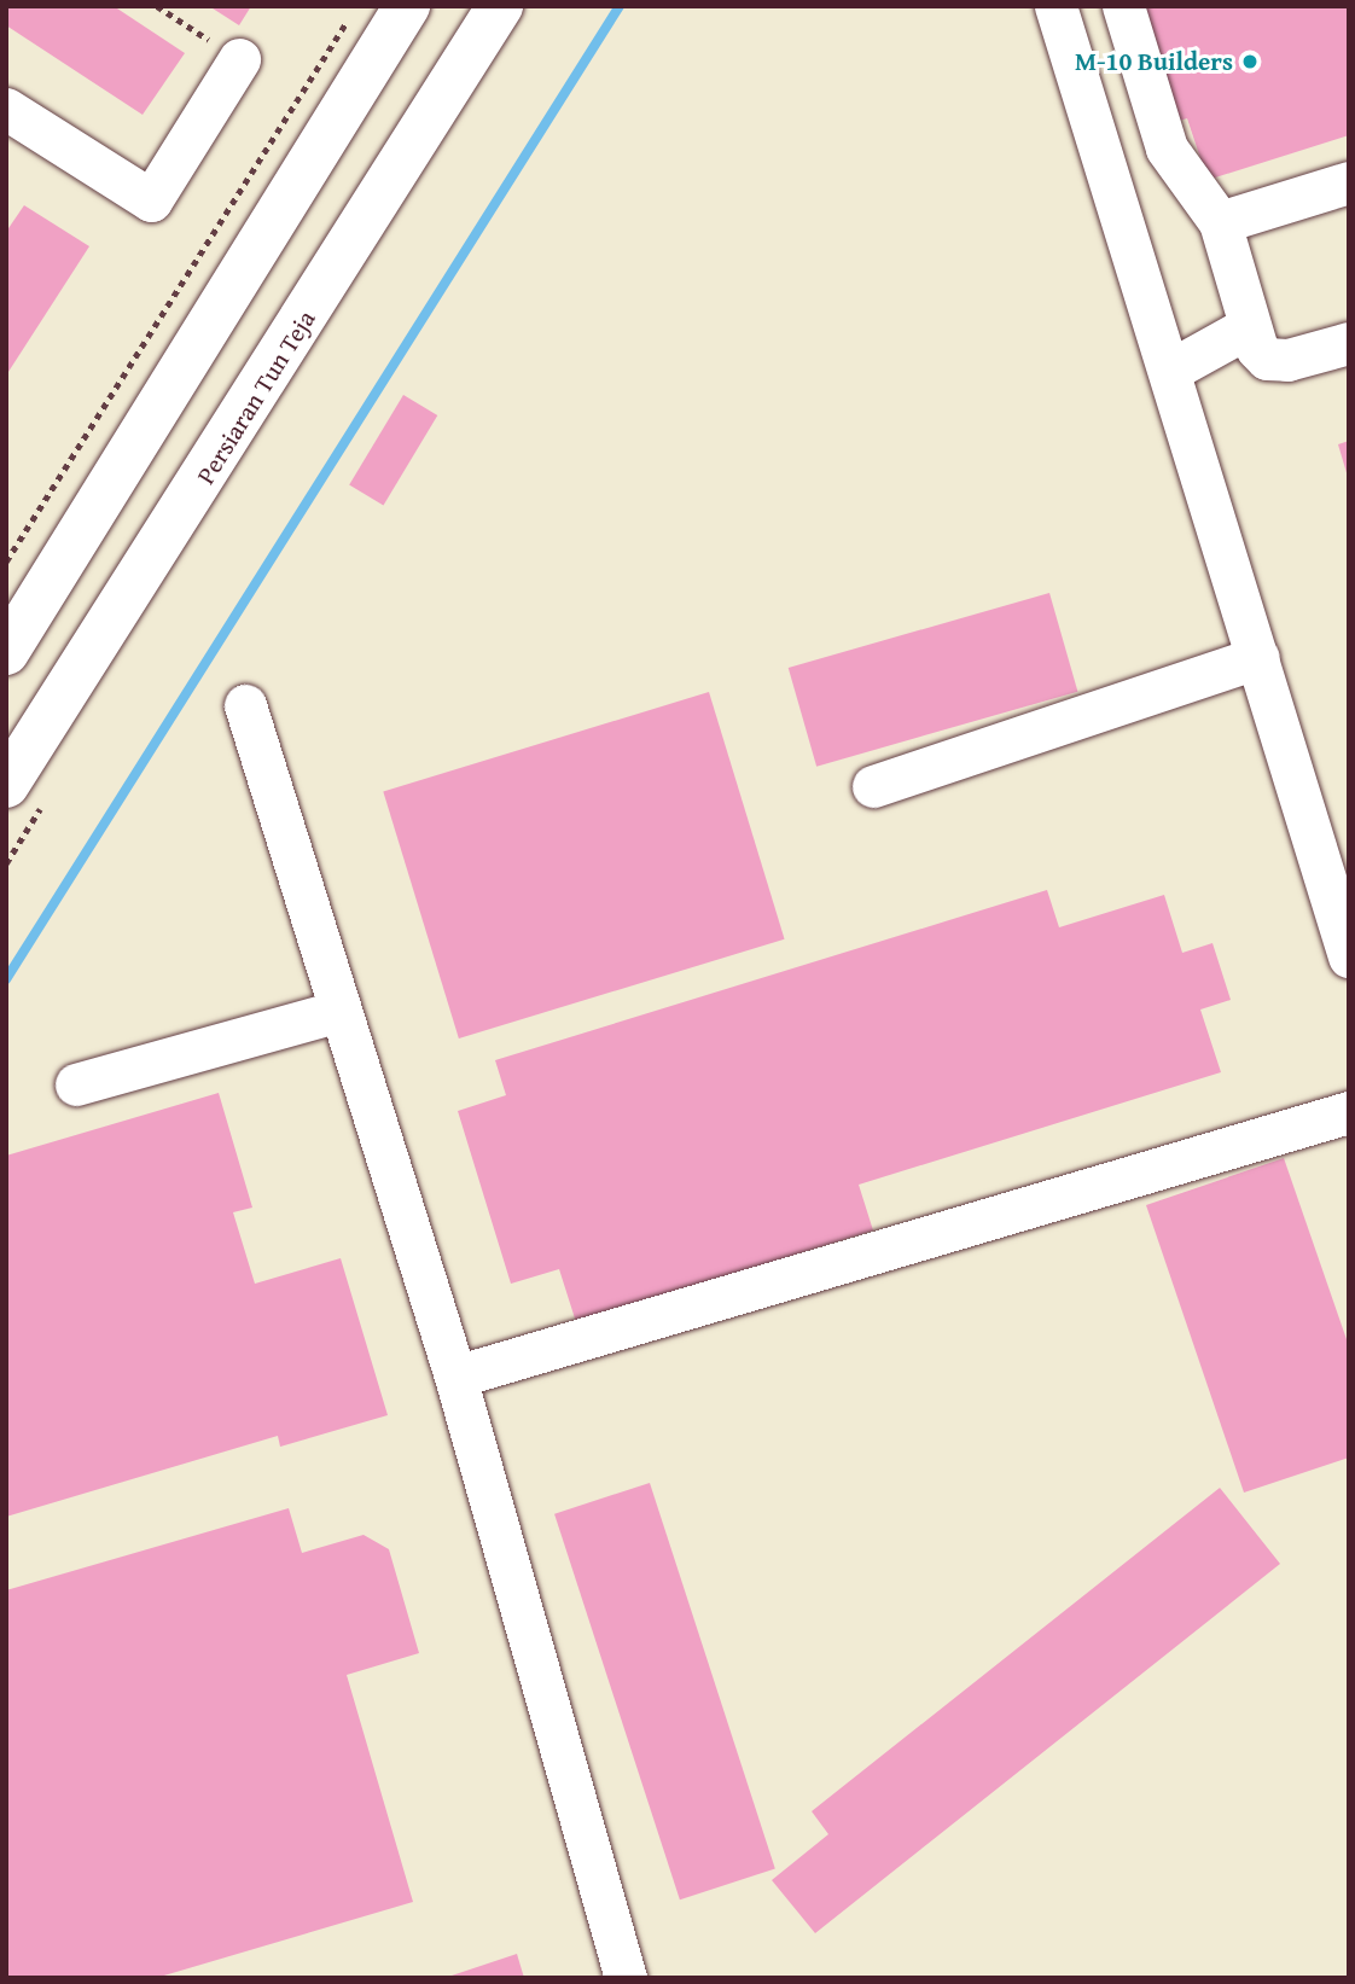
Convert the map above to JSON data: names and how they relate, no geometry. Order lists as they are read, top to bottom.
{
  "streets": {
    "main road": ["Persiaran Tun Teja"]
  },
  "places": ["M-10 Builders"]
}
